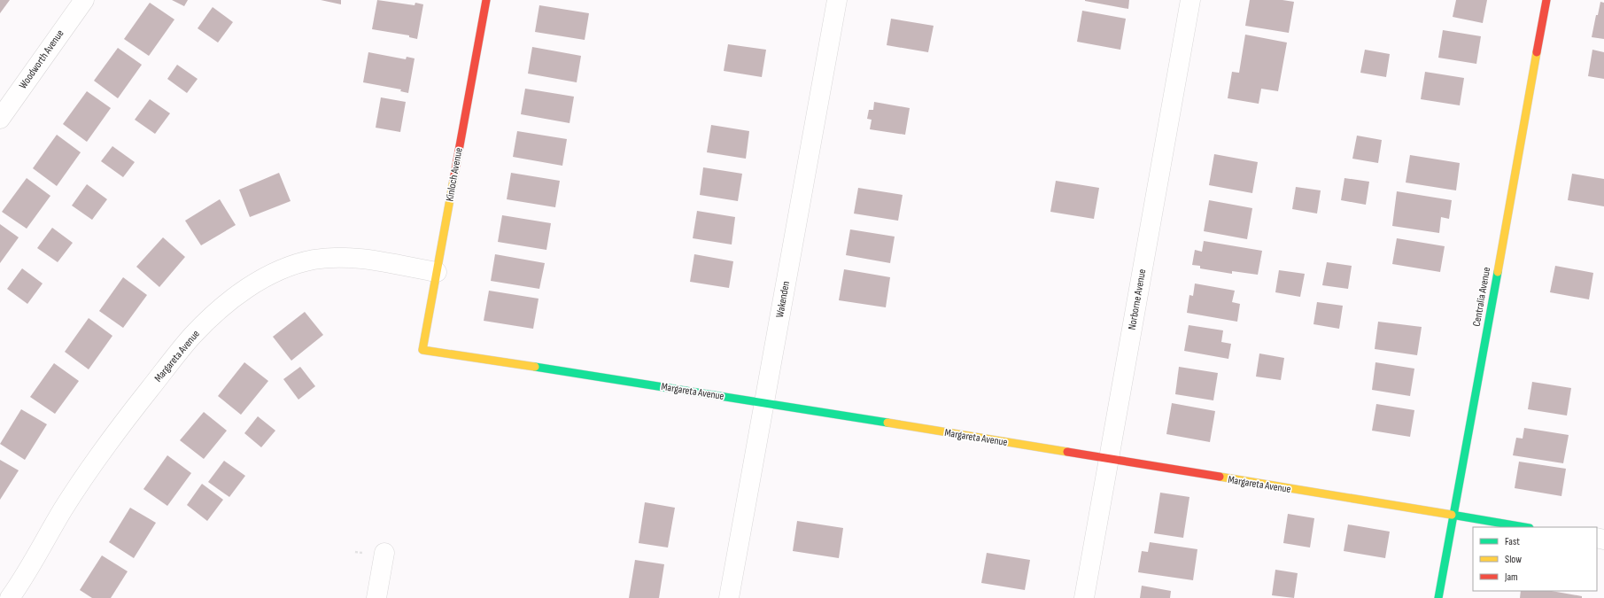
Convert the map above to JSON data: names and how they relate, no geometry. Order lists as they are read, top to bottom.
{
  "streets": {
    "street": [
      "Woodworth Avenue",
      "Kinloch Avenue",
      "Centralia Avenue",
      "Wakenden",
      "Norborne Avenue",
      "Margareta Avenue"
    ]
  },
  "crossings": [
    ["Kinloch Avenue", "Margareta Avenue"],
    ["Centralia Avenue", "Margareta Avenue"],
    ["Wakenden", "Margareta Avenue"],
    ["Norborne Avenue", "Margareta Avenue"]
  ],
  "legend": ["Fast", "Slow", "Jam"]
}
